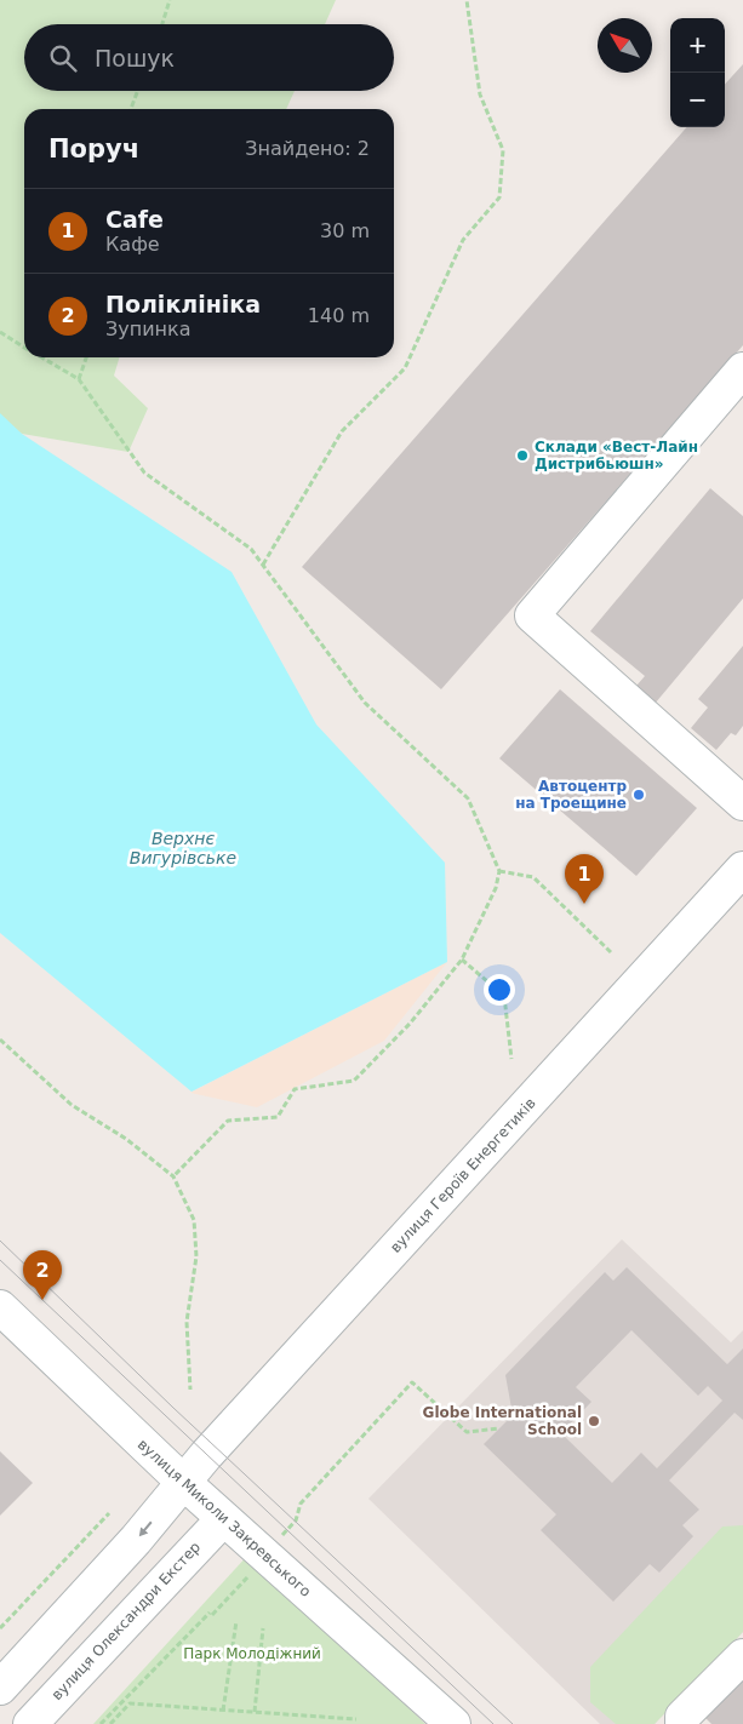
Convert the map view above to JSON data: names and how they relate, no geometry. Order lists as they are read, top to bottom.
{
  "streets": {
    "street": ["вулиця Героїв Енергетиків", "вулиця Миколи Закревського", "вулиця Олександри Екстер"]
  },
  "crossings": [
    ["вулиця Героїв Енергетиків", "вулиця Миколи Закревського"],
    ["вулиця Миколи Закревського", "вулиця Олександри Екстер"]
  ],
  "water": ["Верхнє Вигурівське"],
  "parks": ["Парк Молодіжний"],
  "places": ["Склади «Вест-Лайн Дистрибьюшн»", "Автоцентр на Троещине", "Globe International School"],
  "north": "top left",
  "page": {
    "map_buttons": ["+", "−"],
    "search": "Пошук",
    "heading": ["Поруч", "Знайдено: 2"],
    "list": [
      {
        "mark": "1",
        "name": "Cafe",
        "note": "Кафе",
        "value": "30 m"
      },
      {
        "mark": "2",
        "name": "Поліклініка",
        "note": "Зупинка",
        "value": "140 m"
      }
    ],
    "pins": ["1", "2"]
  }
}
